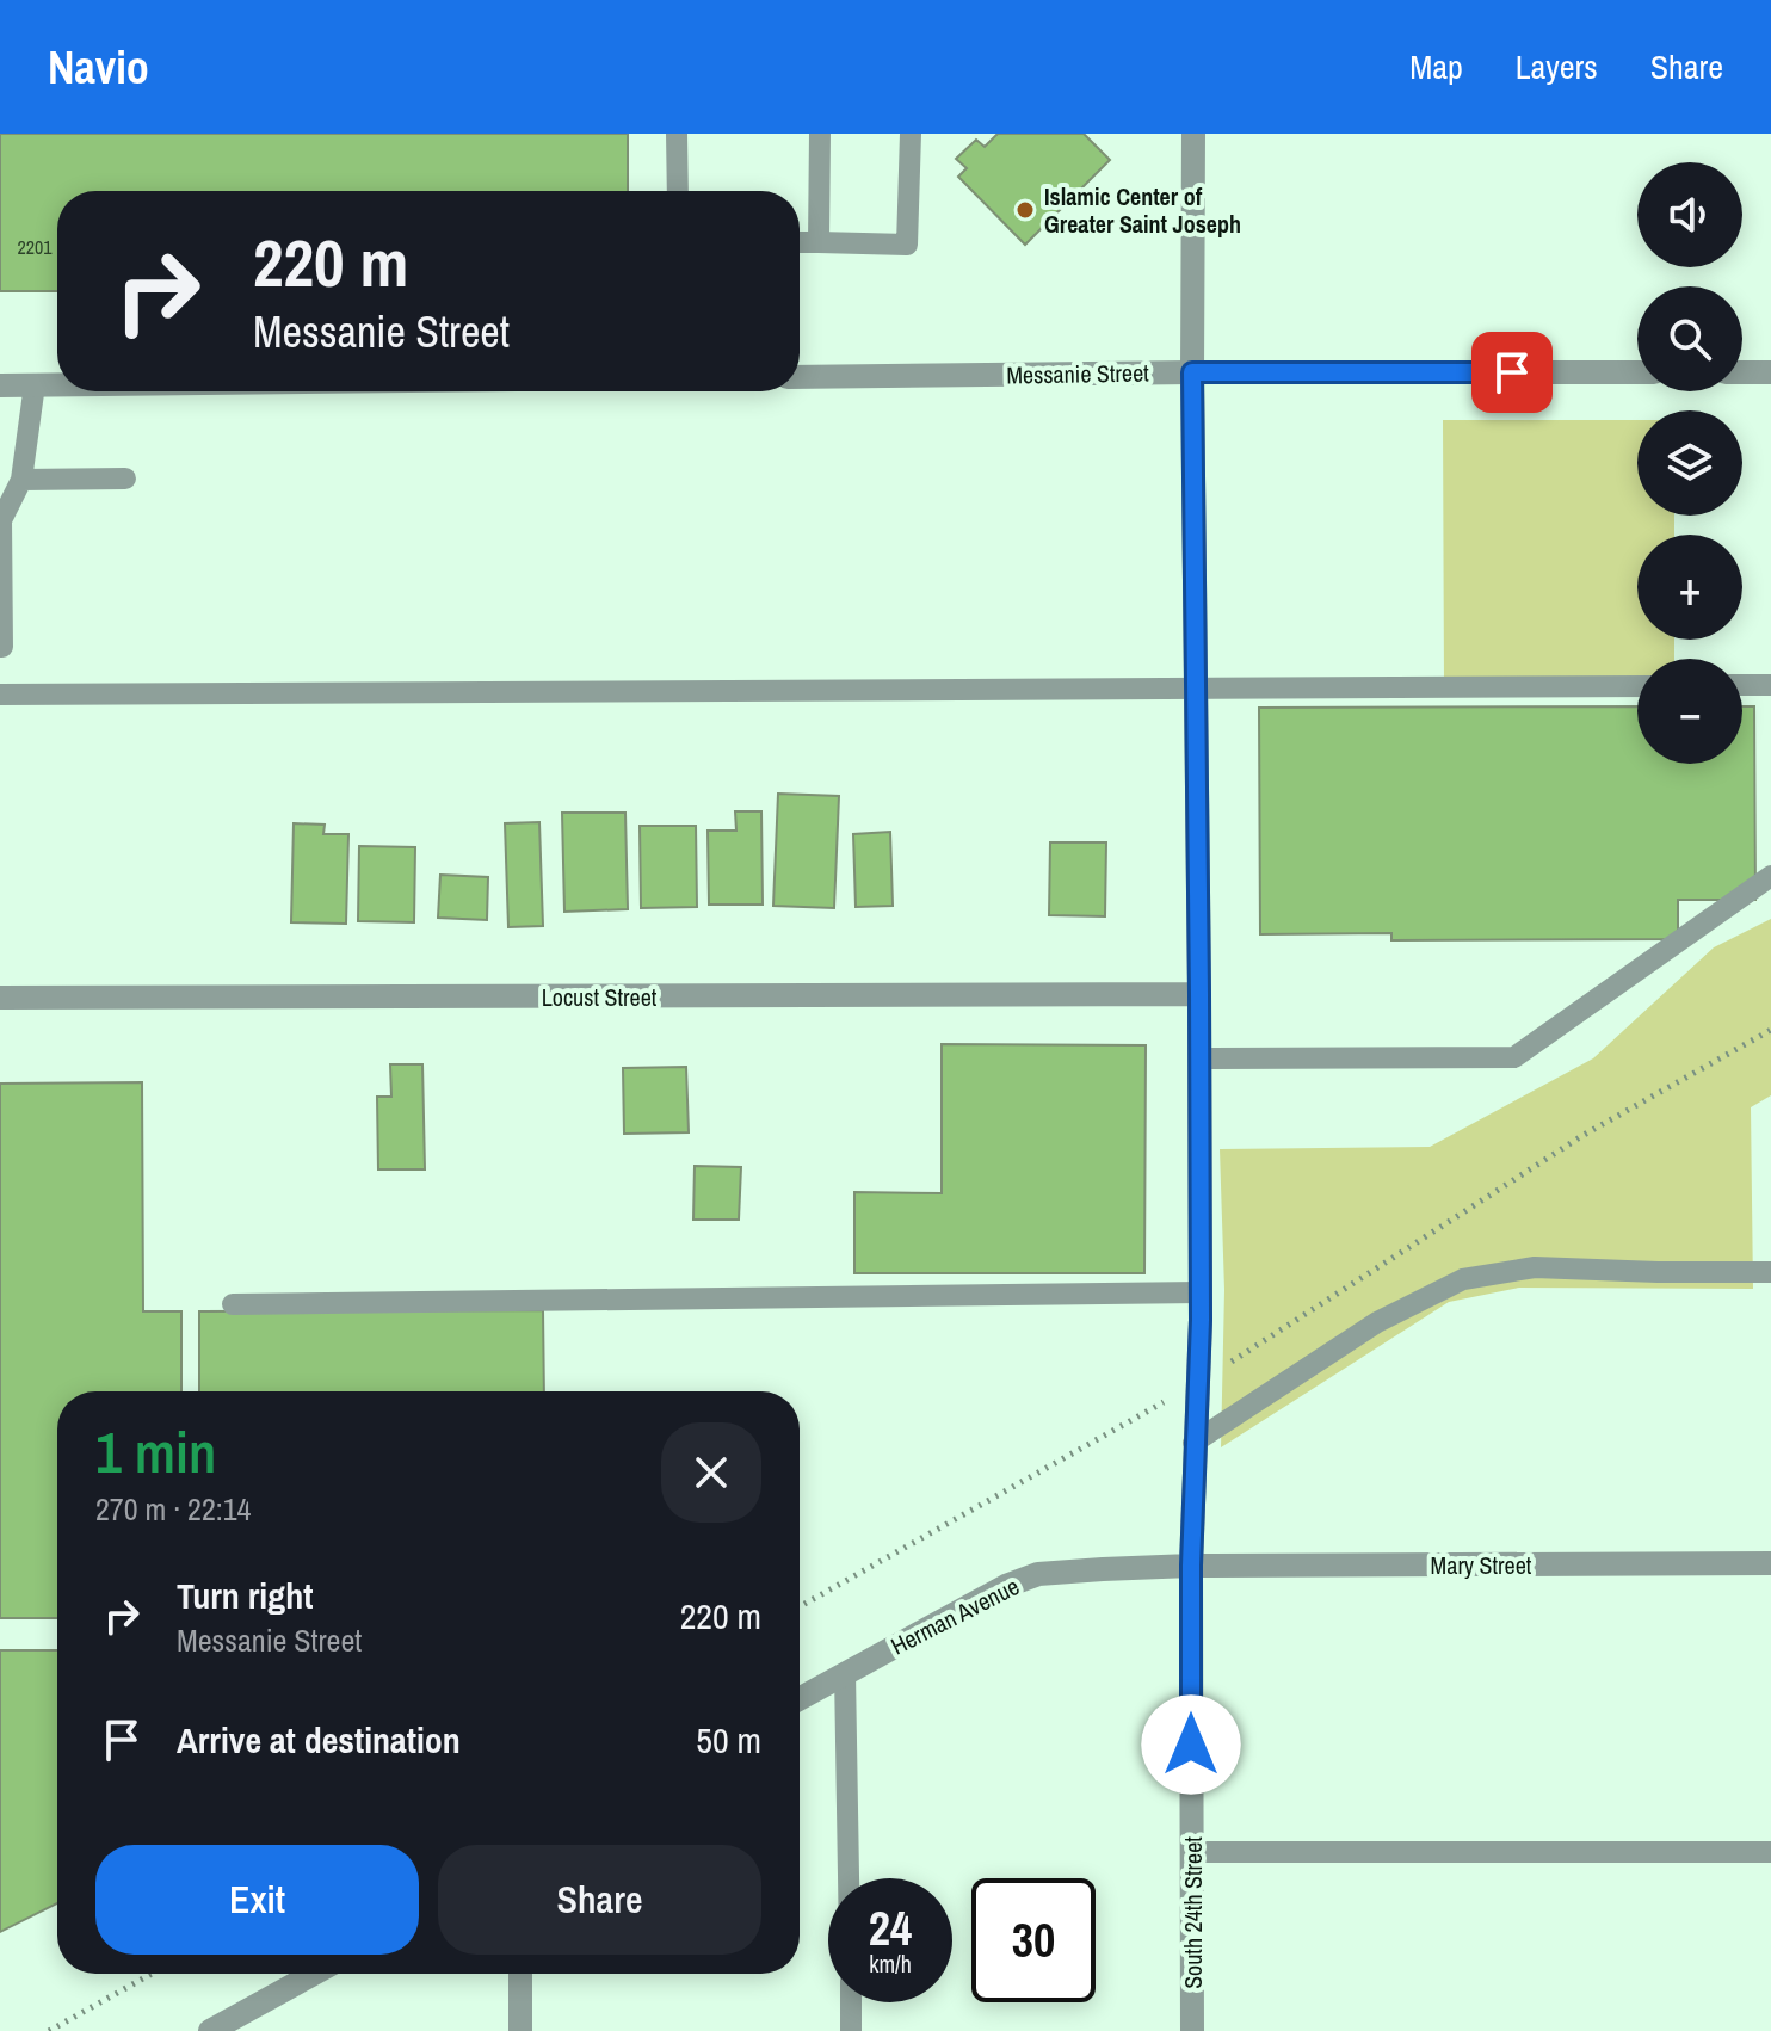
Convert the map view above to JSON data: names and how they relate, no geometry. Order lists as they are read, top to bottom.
{
  "streets": {
    "street": [
      "Messanie Street",
      "Locust Street",
      "Mary Street",
      "Herman Avenue",
      "South 24th Street"
    ]
  },
  "crossings": [
    ["Messanie Street", "South 24th Street"],
    ["Locust Street", "South 24th Street"],
    ["Mary Street", "Herman Avenue"],
    ["Mary Street", "South 24th Street"],
    ["Herman Avenue", "South 24th Street"]
  ],
  "places": ["Islamic Center of Greater Saint Joseph"],
  "house_numbers": ["2201"],
  "page": {
    "header": "Navio",
    "nav": ["Map", "Layers", "Share"],
    "map_buttons": ["+", "−"],
    "turn": ["220 m", "Messanie Street"],
    "heading": ["1 min", "270 m · 22:14"],
    "list": [
      {
        "name": "Turn right",
        "note": "Messanie Street",
        "value": "220 m"
      },
      {
        "name": "Arrive at destination",
        "value": "50 m"
      }
    ],
    "buttons": ["Exit", "Share"],
    "speed": "24 km/h",
    "limit": "30"
  }
}
